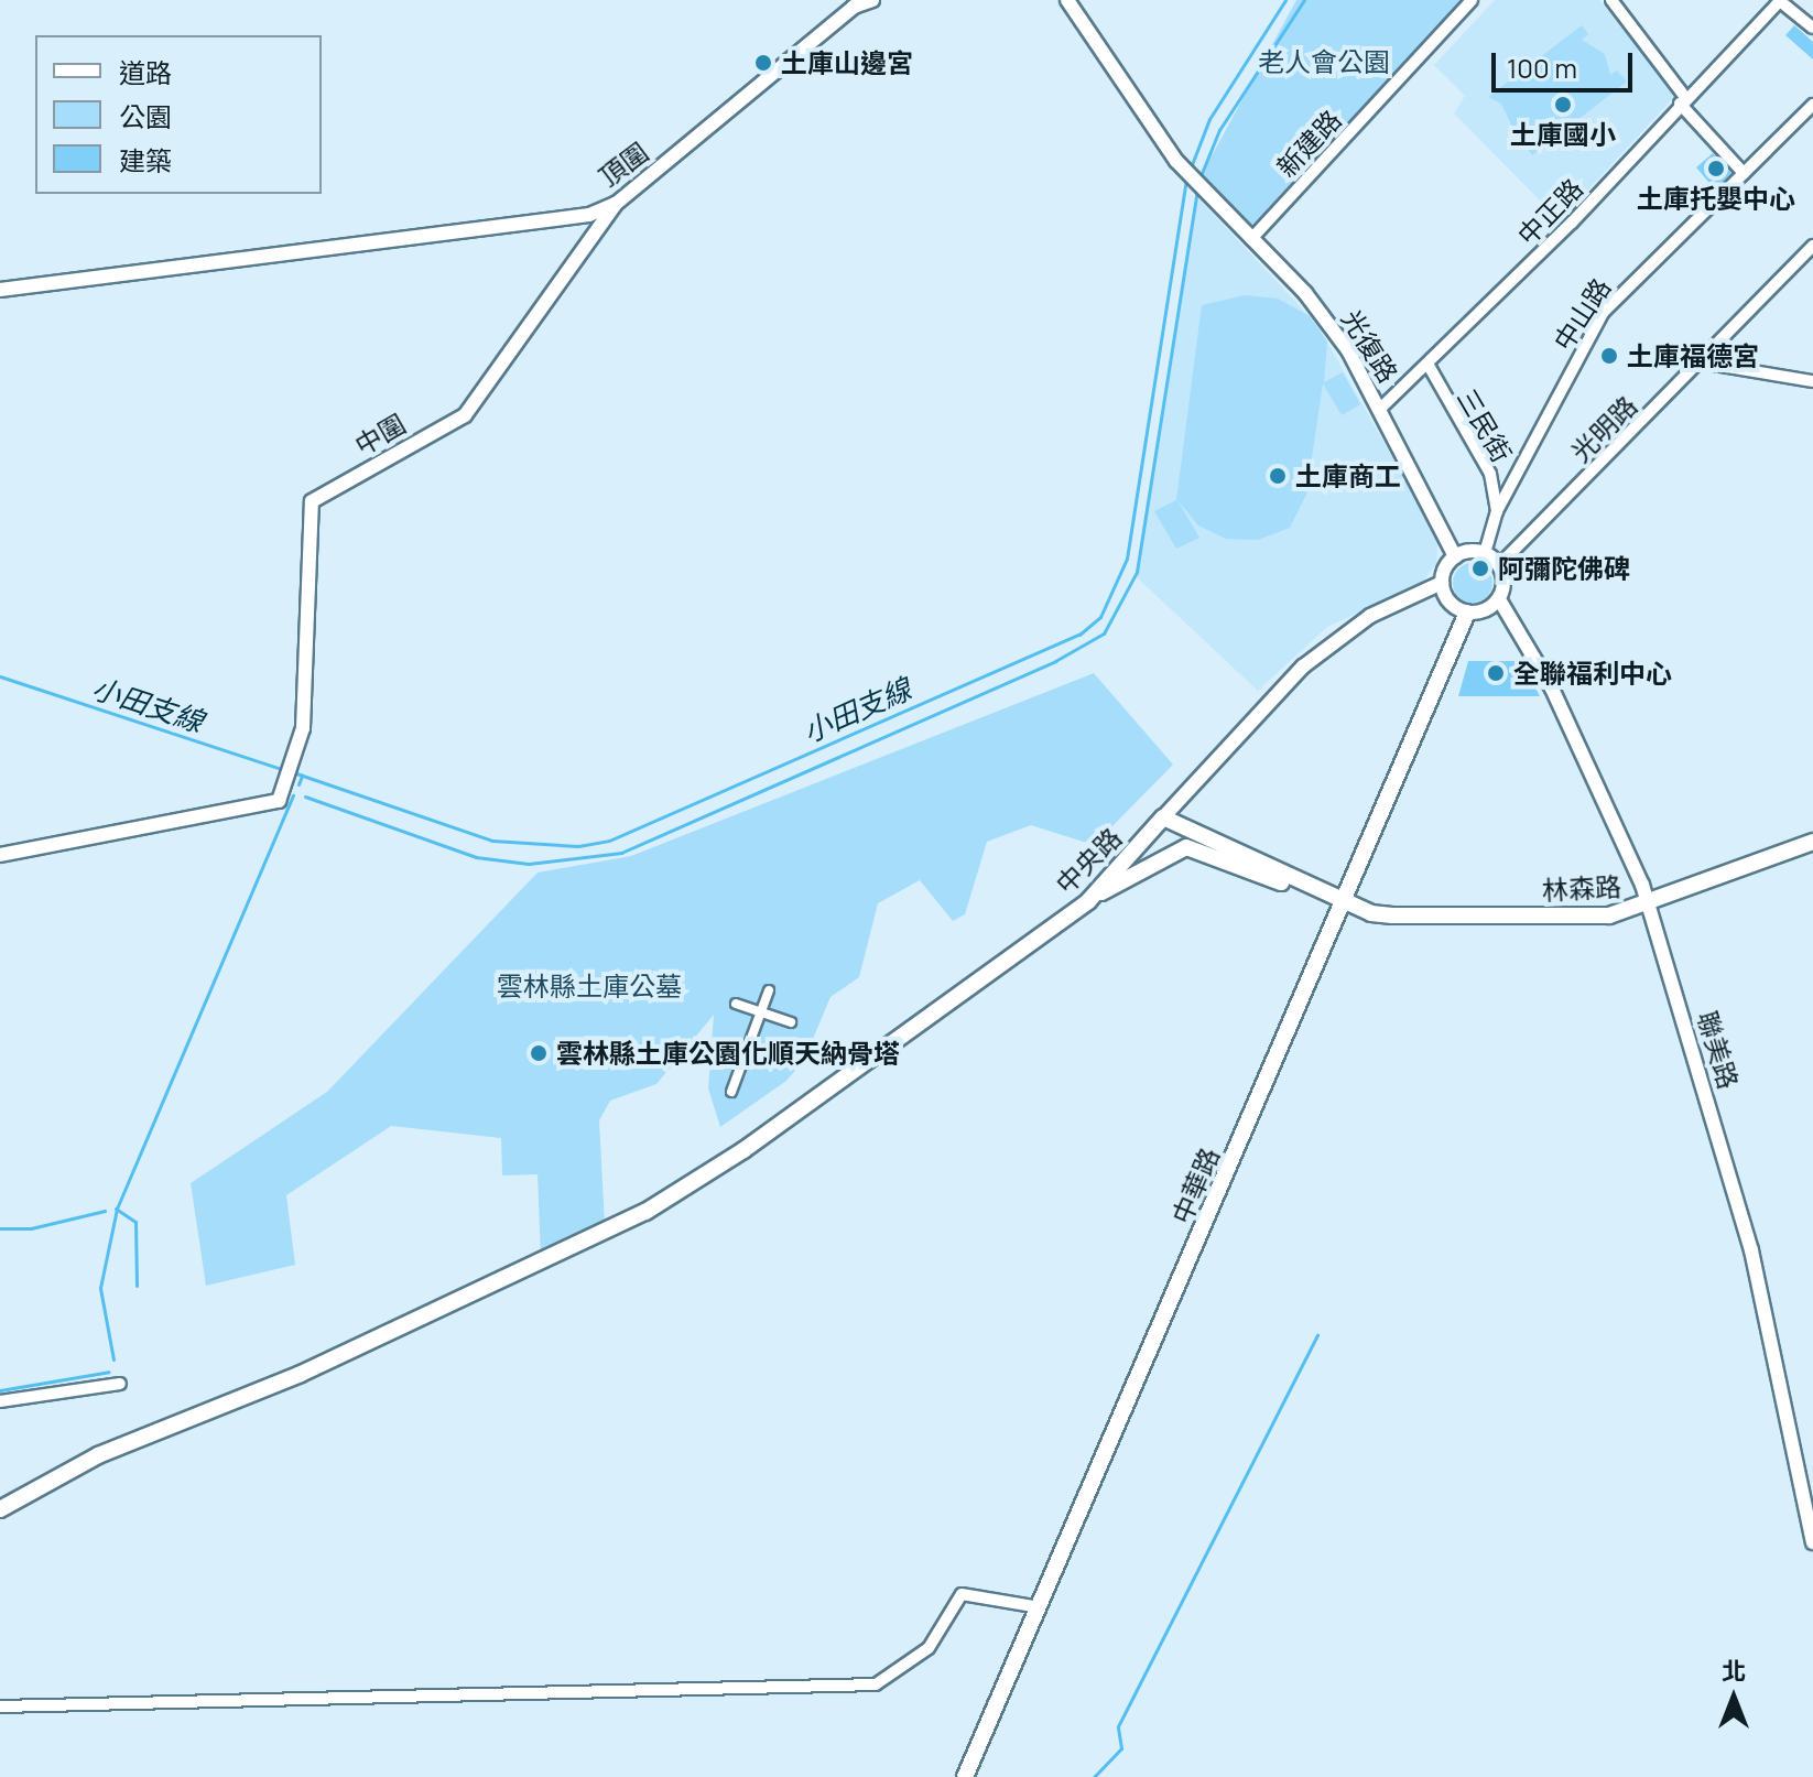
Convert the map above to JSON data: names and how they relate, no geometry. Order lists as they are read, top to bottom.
{
  "streets": {
    "main road": ["中央路", "林森路", "中華路"],
    "street": [
      "新建路",
      "頂圍",
      "中正路",
      "中山路",
      "光復路",
      "三民街",
      "光明路",
      "中圍",
      "聯美路"
    ]
  },
  "crossings": [
    ["新建路", "光復路"],
    ["頂圍", "中圍"],
    ["中正路", "光復路"],
    ["中正路", "三民街"],
    ["中山路", "光復路"],
    ["中山路", "三民街"],
    ["中山路", "光明路"],
    ["中山路", "中央路"],
    ["中山路", "聯美路"],
    ["中山路", "中華路"],
    ["光復路", "光明路"],
    ["光復路", "中央路"],
    ["光復路", "聯美路"],
    ["光復路", "中華路"],
    ["光明路", "中央路"],
    ["光明路", "聯美路"],
    ["光明路", "中華路"],
    ["中央路", "林森路"],
    ["中央路", "聯美路"],
    ["中央路", "中華路"],
    ["林森路", "聯美路"],
    ["林森路", "中華路"],
    ["聯美路", "中華路"]
  ],
  "water": ["小田支線"],
  "parks": ["老人會公園", "雲林縣土庫公墓"],
  "places": [
    "土庫山邊宮",
    "土庫國小",
    "土庫托嬰中心",
    "土庫福德宮",
    "土庫商工",
    "阿彌陀佛碑",
    "全聯福利中心",
    "雲林縣土庫公園化順天納骨塔"
  ],
  "legend": ["道路", "公園", "建築"],
  "scale_bar": "100 m",
  "north": "top"
}
